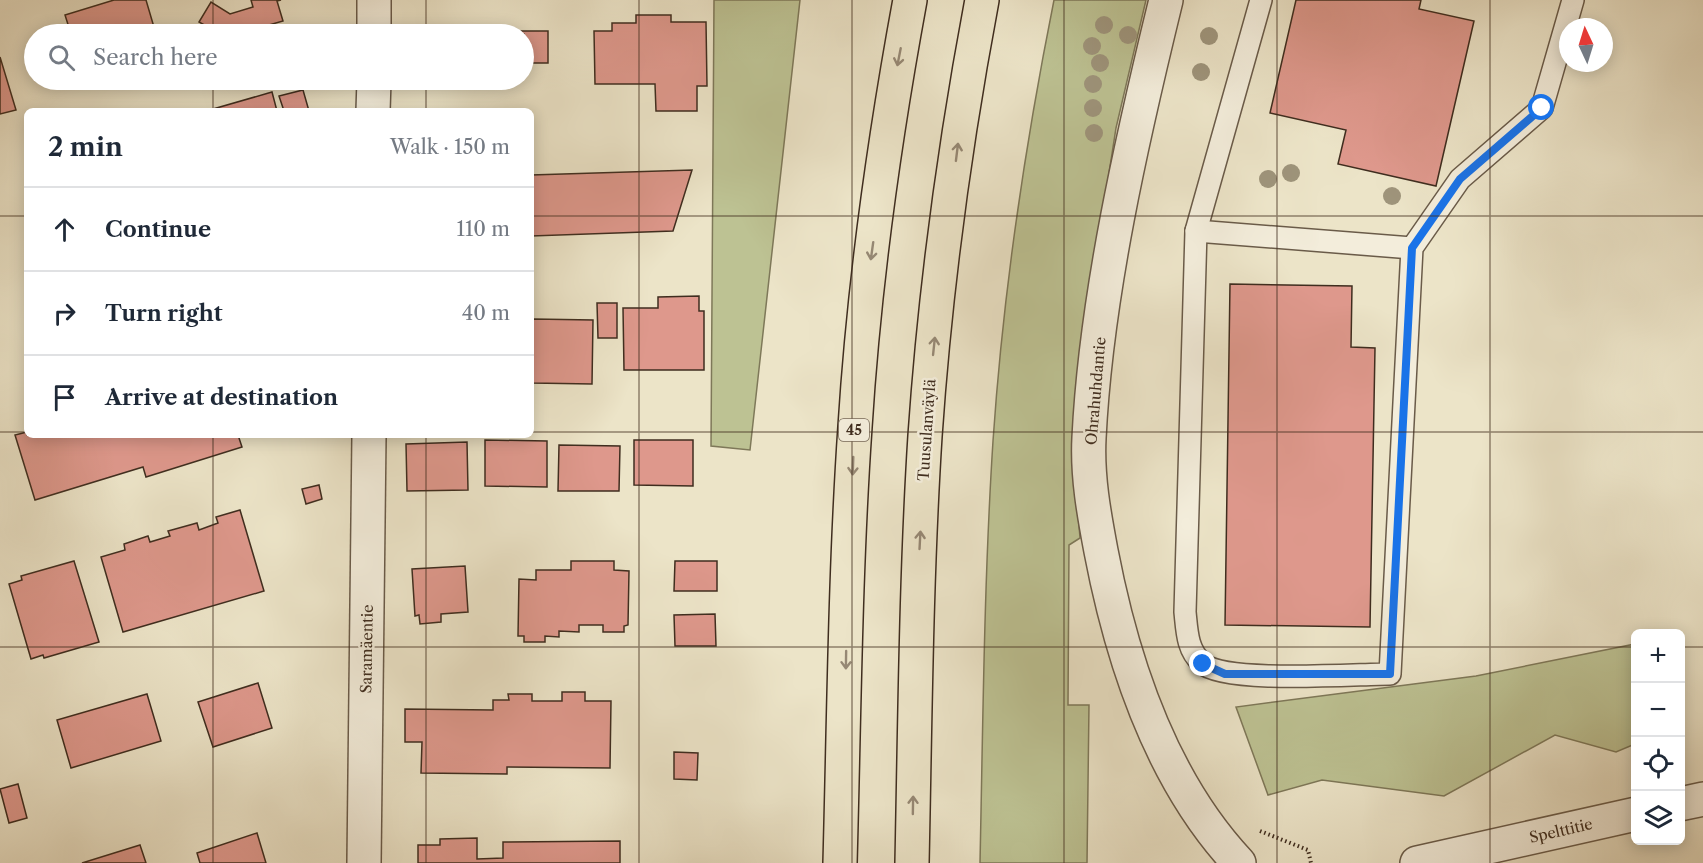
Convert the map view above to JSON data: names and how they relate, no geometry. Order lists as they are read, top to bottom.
{
  "streets": {
    "highway": ["45", "Tuusulanväylä"],
    "street": ["Ohrahuhdantie", "Saramäentie", "Spelttitie"]
  },
  "north": "top",
  "page": {
    "search": "Search here",
    "heading": ["2 min", "Walk · 150 m"],
    "list": [
      ["Continue", "110 m"],
      ["Turn right", "40 m"],
      "Arrive at destination"
    ],
    "map_buttons": ["+", "−"]
  }
}
